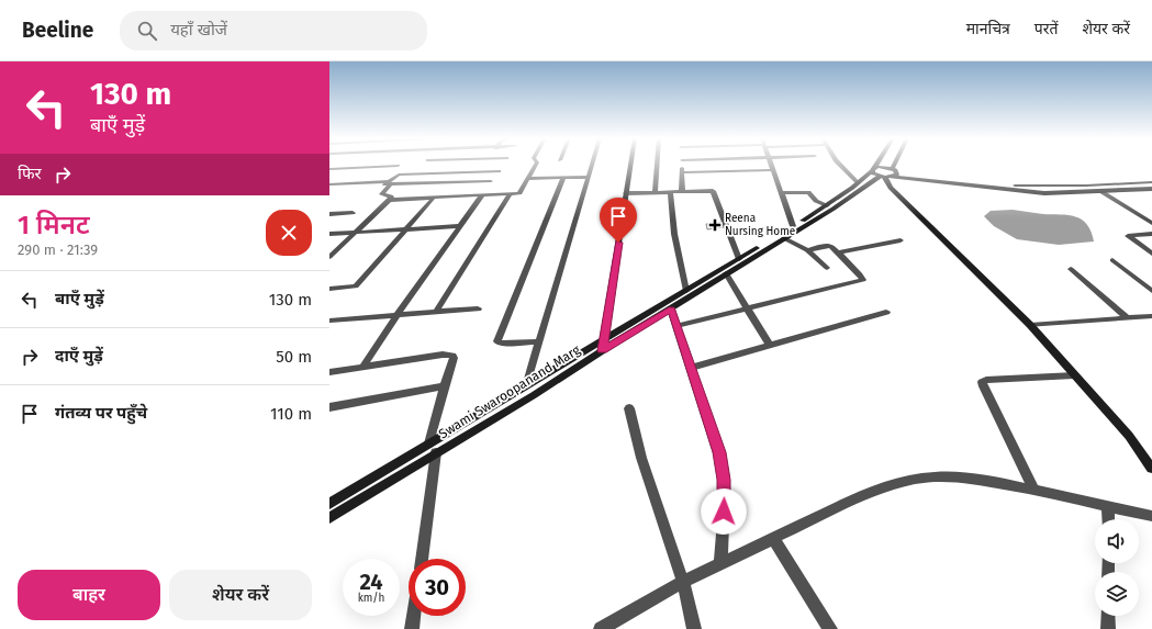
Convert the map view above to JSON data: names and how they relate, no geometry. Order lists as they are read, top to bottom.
{
  "streets": {
    "street": ["Swami Swaroopanand Marg"]
  },
  "places": {
    "health": ["Reena Nursing Home"]
  },
  "page": {
    "header": "Beeline",
    "search": "यहाँ खोजें",
    "nav": ["मानचित्र", "परतें", "शेयर करें"],
    "turn": ["130 m", "बाएँ मुड़ें"],
    "then": "फिर",
    "heading": ["1 मिनट", "290 m · 21:39"],
    "list": [
      {
        "name": "बाएँ मुड़ें",
        "value": "130 m"
      },
      {
        "name": "दाएँ मुड़ें",
        "value": "50 m"
      },
      {
        "name": "गंतव्य पर पहुँचे",
        "value": "110 m"
      }
    ],
    "speed": "24 km/h",
    "limit": "30",
    "buttons": ["बाहर", "शेयर करें"]
  }
}
